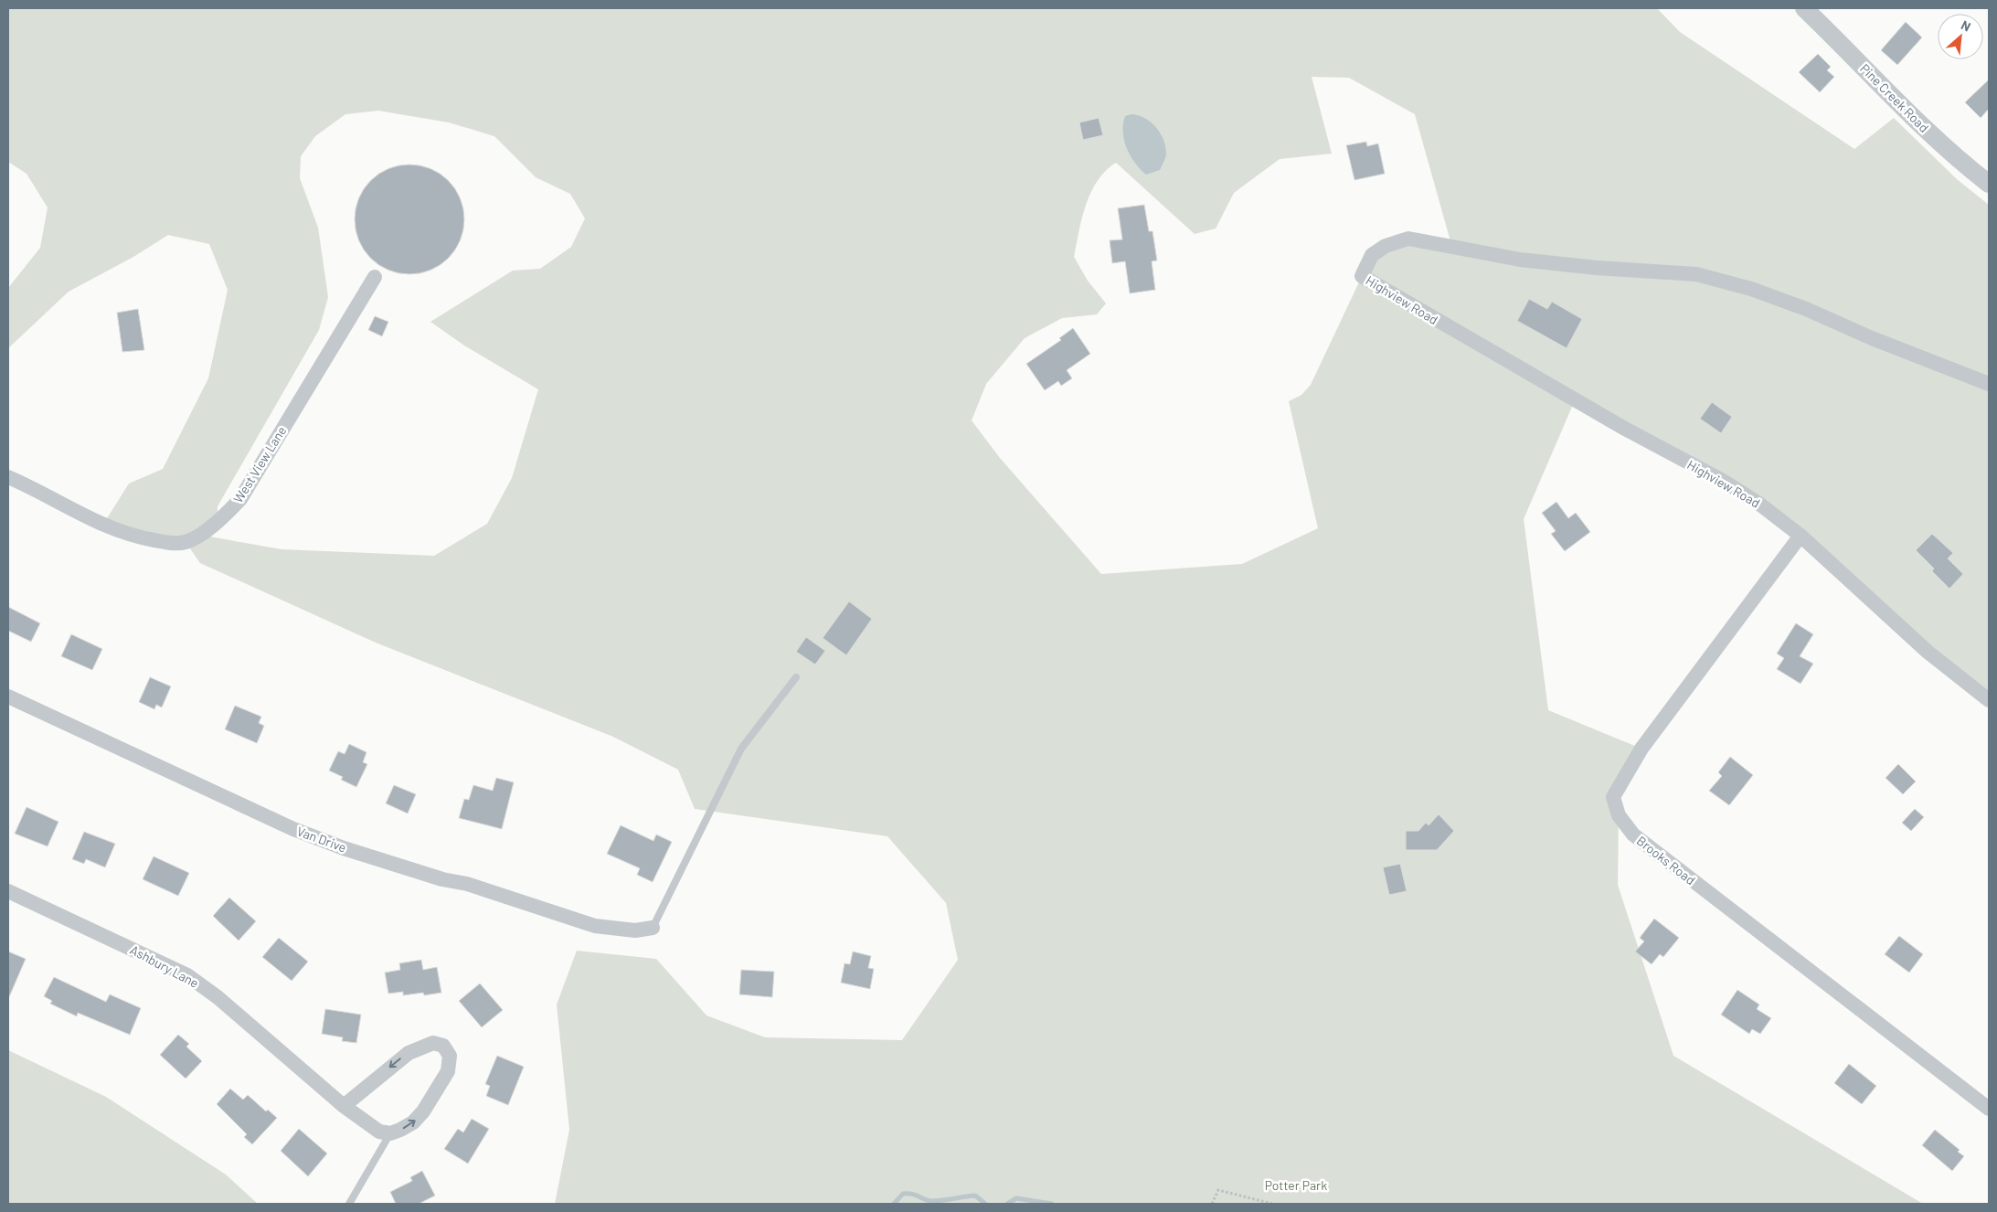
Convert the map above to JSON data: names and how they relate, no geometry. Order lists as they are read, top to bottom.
{
  "streets": {
    "street": [
      "Pine Creek Road",
      "Highview Road",
      "West View Lane",
      "Van Drive",
      "Brooks Road",
      "Ashbury Lane"
    ]
  },
  "crossings": [
    ["Highview Road", "Brooks Road"]
  ],
  "parks": ["Potter Park"],
  "north": "top right"
}
